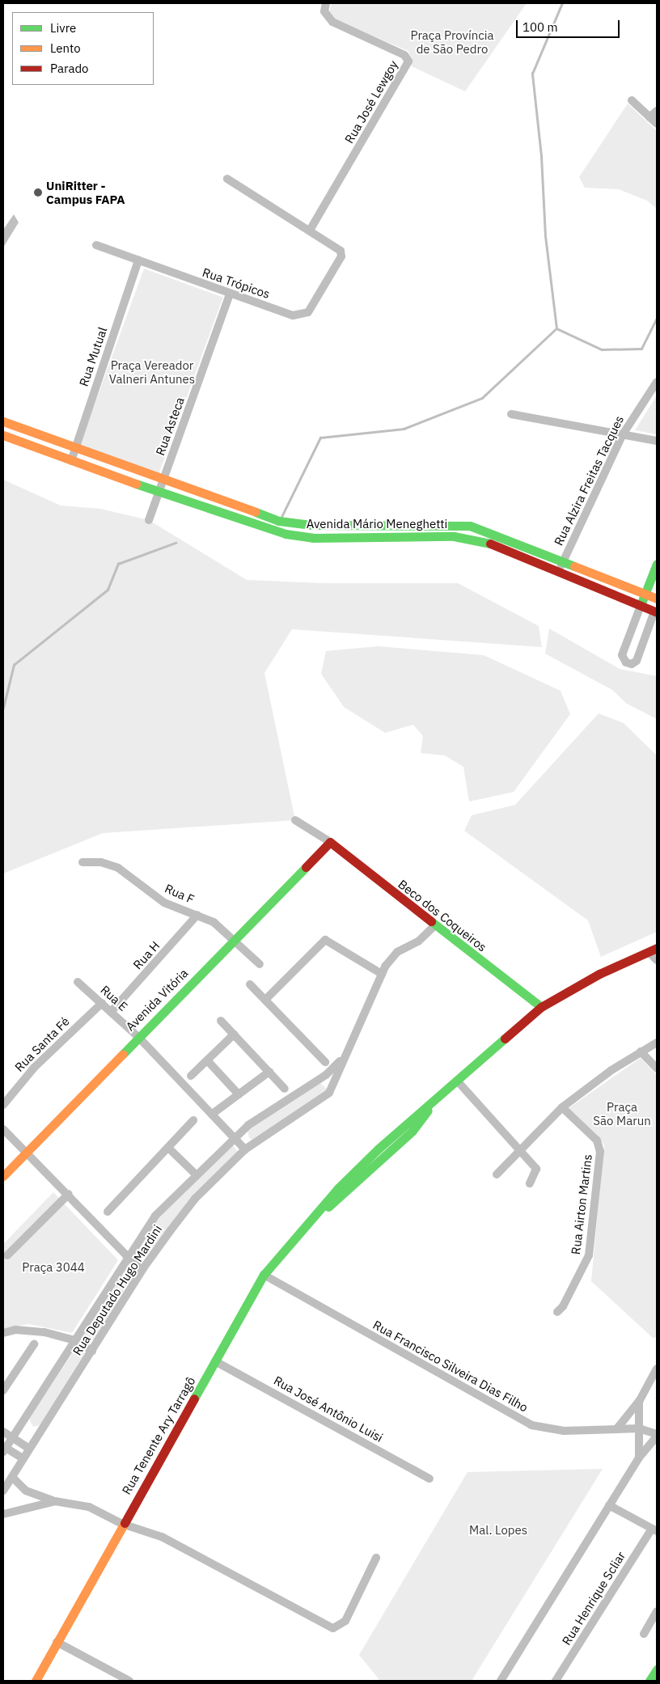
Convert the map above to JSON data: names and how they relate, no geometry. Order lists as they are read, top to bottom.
{
  "streets": {
    "street": [
      "Rua José Lewgoy",
      "Rua Trópicos",
      "Rua Mutual",
      "Rua Asteca",
      "Rua Alzira Freitas Tacques",
      "Avenida Mário Meneghetti",
      "Rua F",
      "Beco dos Coqueiros",
      "Rua H",
      "Rua E",
      "Avenida Vitória",
      "Rua Santa Fé",
      "Rua Airton Martins",
      "Rua Deputado Hugo Mardini",
      "Rua Francisco Silveira Dias Filho",
      "Rua José Antônio Luisi",
      "Rua Tenente Ary Tarragô",
      "Rua Henrique Scliar"
    ]
  },
  "crossings": [
    ["Rua José Lewgoy", "Rua Trópicos"],
    ["Rua Trópicos", "Rua Mutual"],
    ["Rua Trópicos", "Rua Asteca"],
    ["Rua Mutual", "Avenida Mário Meneghetti"],
    ["Rua Asteca", "Avenida Mário Meneghetti"],
    ["Rua Alzira Freitas Tacques", "Avenida Mário Meneghetti"],
    ["Rua F", "Rua H"],
    ["Rua F", "Avenida Vitória"],
    ["Beco dos Coqueiros", "Avenida Vitória"],
    ["Beco dos Coqueiros", "Rua Deputado Hugo Mardini"],
    ["Beco dos Coqueiros", "Rua Tenente Ary Tarragô"],
    ["Rua H", "Rua E"],
    ["Rua E", "Avenida Vitória"],
    ["Rua E", "Rua Santa Fé"],
    ["Rua E", "Rua Deputado Hugo Mardini"],
    ["Rua Francisco Silveira Dias Filho", "Rua Tenente Ary Tarragô"],
    ["Rua José Antônio Luisi", "Rua Tenente Ary Tarragô"]
  ],
  "parks": [
    "Praça Província de São Pedro",
    "Praça Vereador Valneri Antunes",
    "Praça São Marun",
    "Praça 3044",
    "Mal. Lopes"
  ],
  "places": ["UniRitter - Campus FAPA"],
  "legend": ["Livre", "Lento", "Parado"],
  "scale_bar": "100 m"
}
